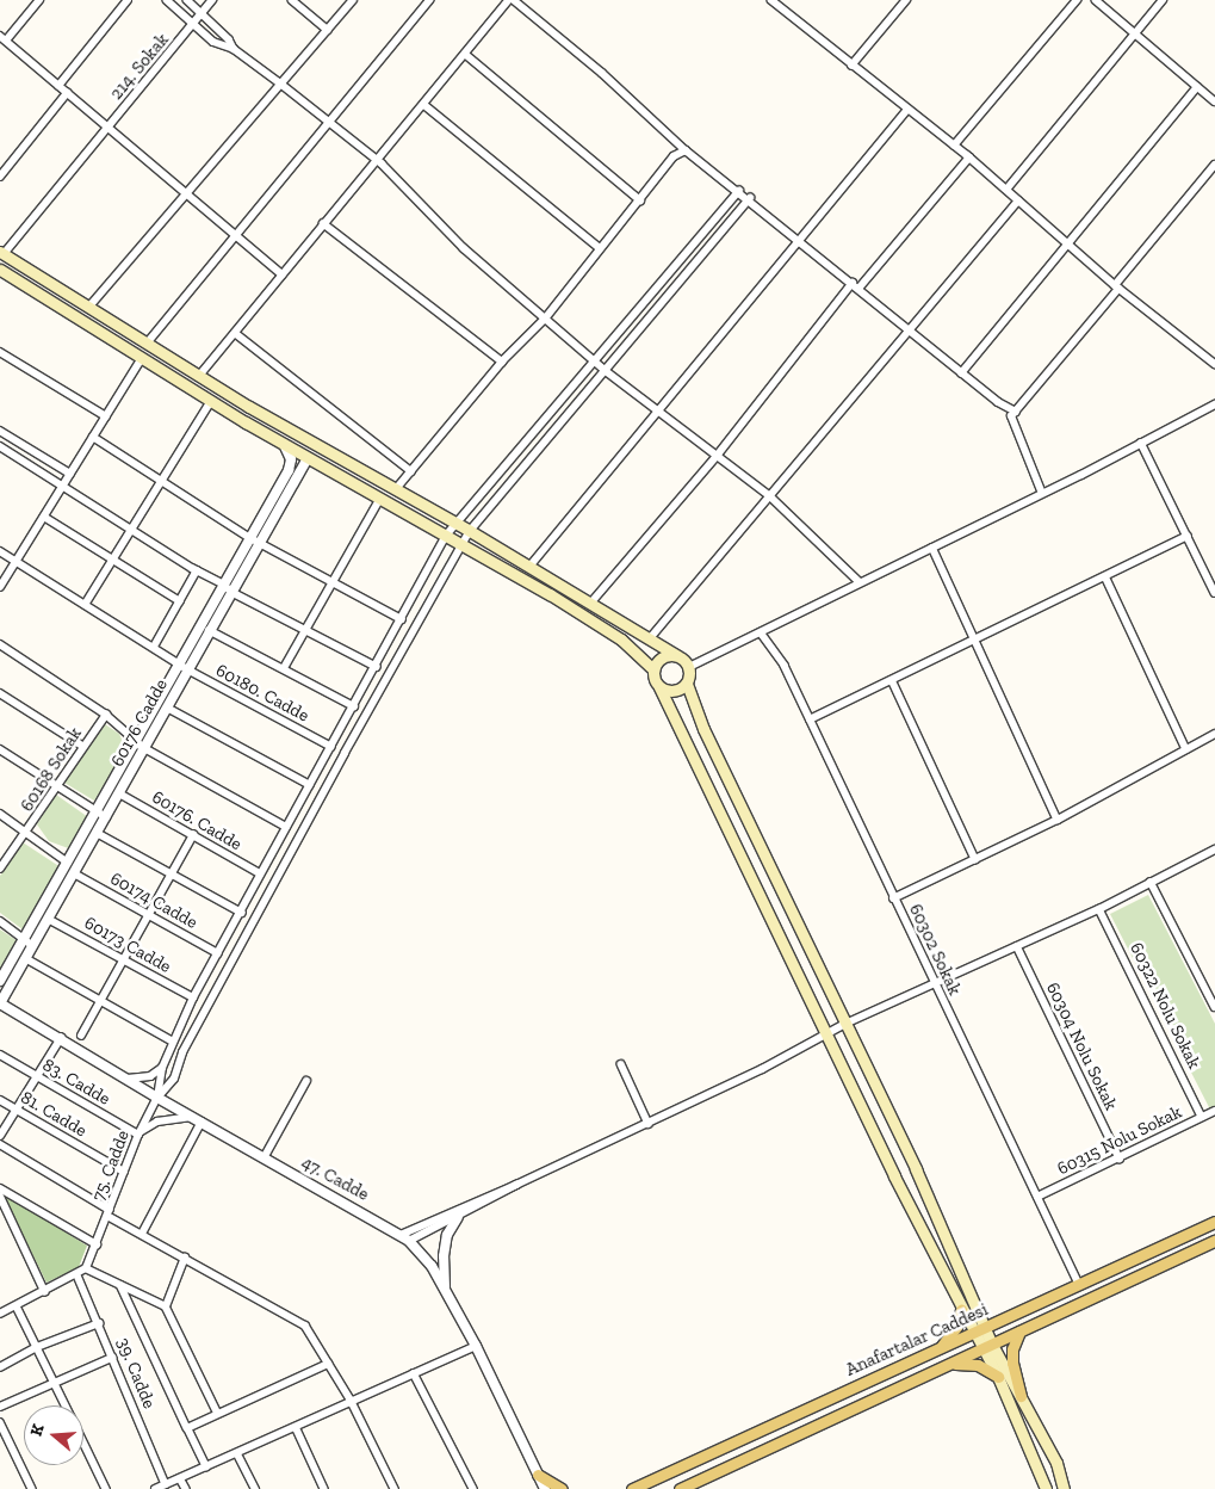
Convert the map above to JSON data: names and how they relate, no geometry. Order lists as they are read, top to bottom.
{
  "streets": {
    "main road": ["Anafartalar Caddesi"],
    "street": [
      "214. Sokak",
      "60180. Cadde",
      "60176 Cadde",
      "60168 Sokak",
      "60176. Cadde",
      "60174 Cadde",
      "60173 Cadde",
      "60302 Sokak",
      "60322 Nolu Sokak",
      "60304 Nolu Sokak",
      "83. Cadde",
      "81. Cadde",
      "60315 Nolu Sokak",
      "75. Cadde",
      "47. Cadde",
      "39. Cadde"
    ]
  },
  "crossings": [
    ["60180. Cadde", "60176 Cadde"],
    ["60176 Cadde", "60176. Cadde"],
    ["60176 Cadde", "60174 Cadde"],
    ["60176 Cadde", "60173 Cadde"],
    ["60176 Cadde", "47. Cadde"],
    ["60302 Sokak", "60315 Nolu Sokak"],
    ["60302 Sokak", "Anafartalar Caddesi"],
    ["60322 Nolu Sokak", "60315 Nolu Sokak"],
    ["60304 Nolu Sokak", "60315 Nolu Sokak"],
    ["83. Cadde", "75. Cadde"],
    ["81. Cadde", "75. Cadde"],
    ["75. Cadde", "47. Cadde"]
  ],
  "north": "left"
}
